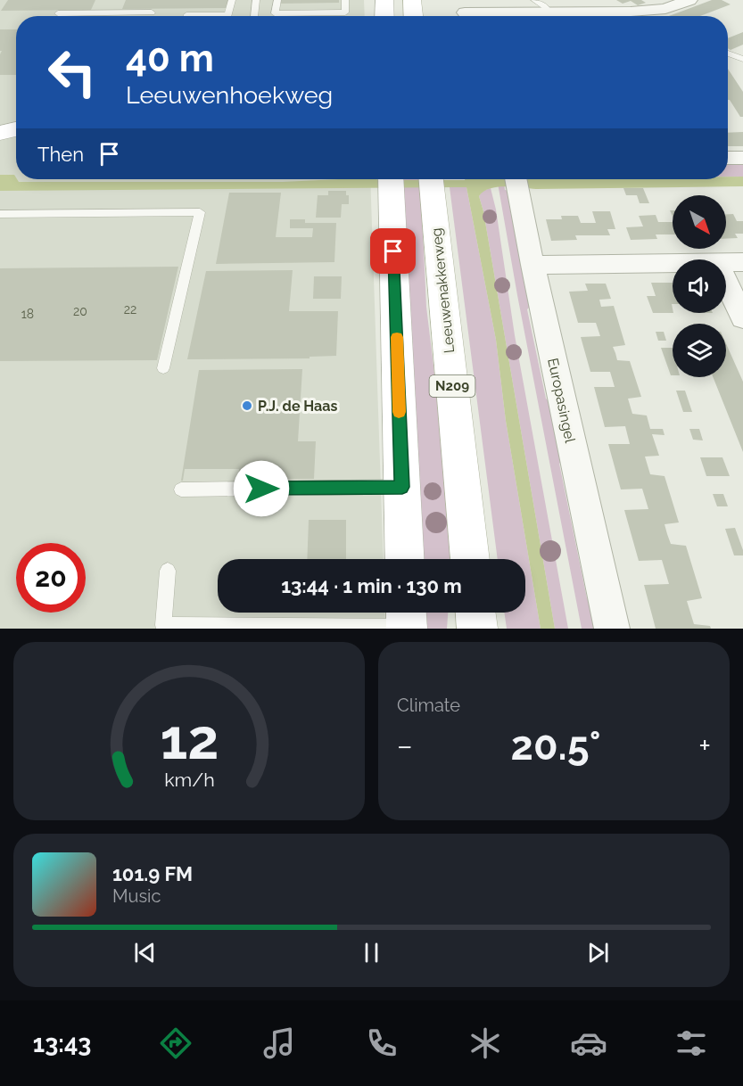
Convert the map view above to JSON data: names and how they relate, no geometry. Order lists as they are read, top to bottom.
{
  "streets": {
    "main road": ["Leeuwenakkerweg", "N209"],
    "street": ["Europasingel"]
  },
  "places": ["P.J. de Haas"],
  "house_numbers": ["22", "20", "18"],
  "north": "bottom right",
  "page": {
    "turn": ["40 m", "Leeuwenhoekweg"],
    "then": "Then",
    "limit": "20",
    "trip": "13:44 · 1 min · 130 m",
    "tile": "Climate",
    "heat": ["−", "20.5°", "+"],
    "song": ["101.9 FM", "Music"],
    "tabs": "13:43",
    "gauge": ["12", "km/h"]
  }
}
